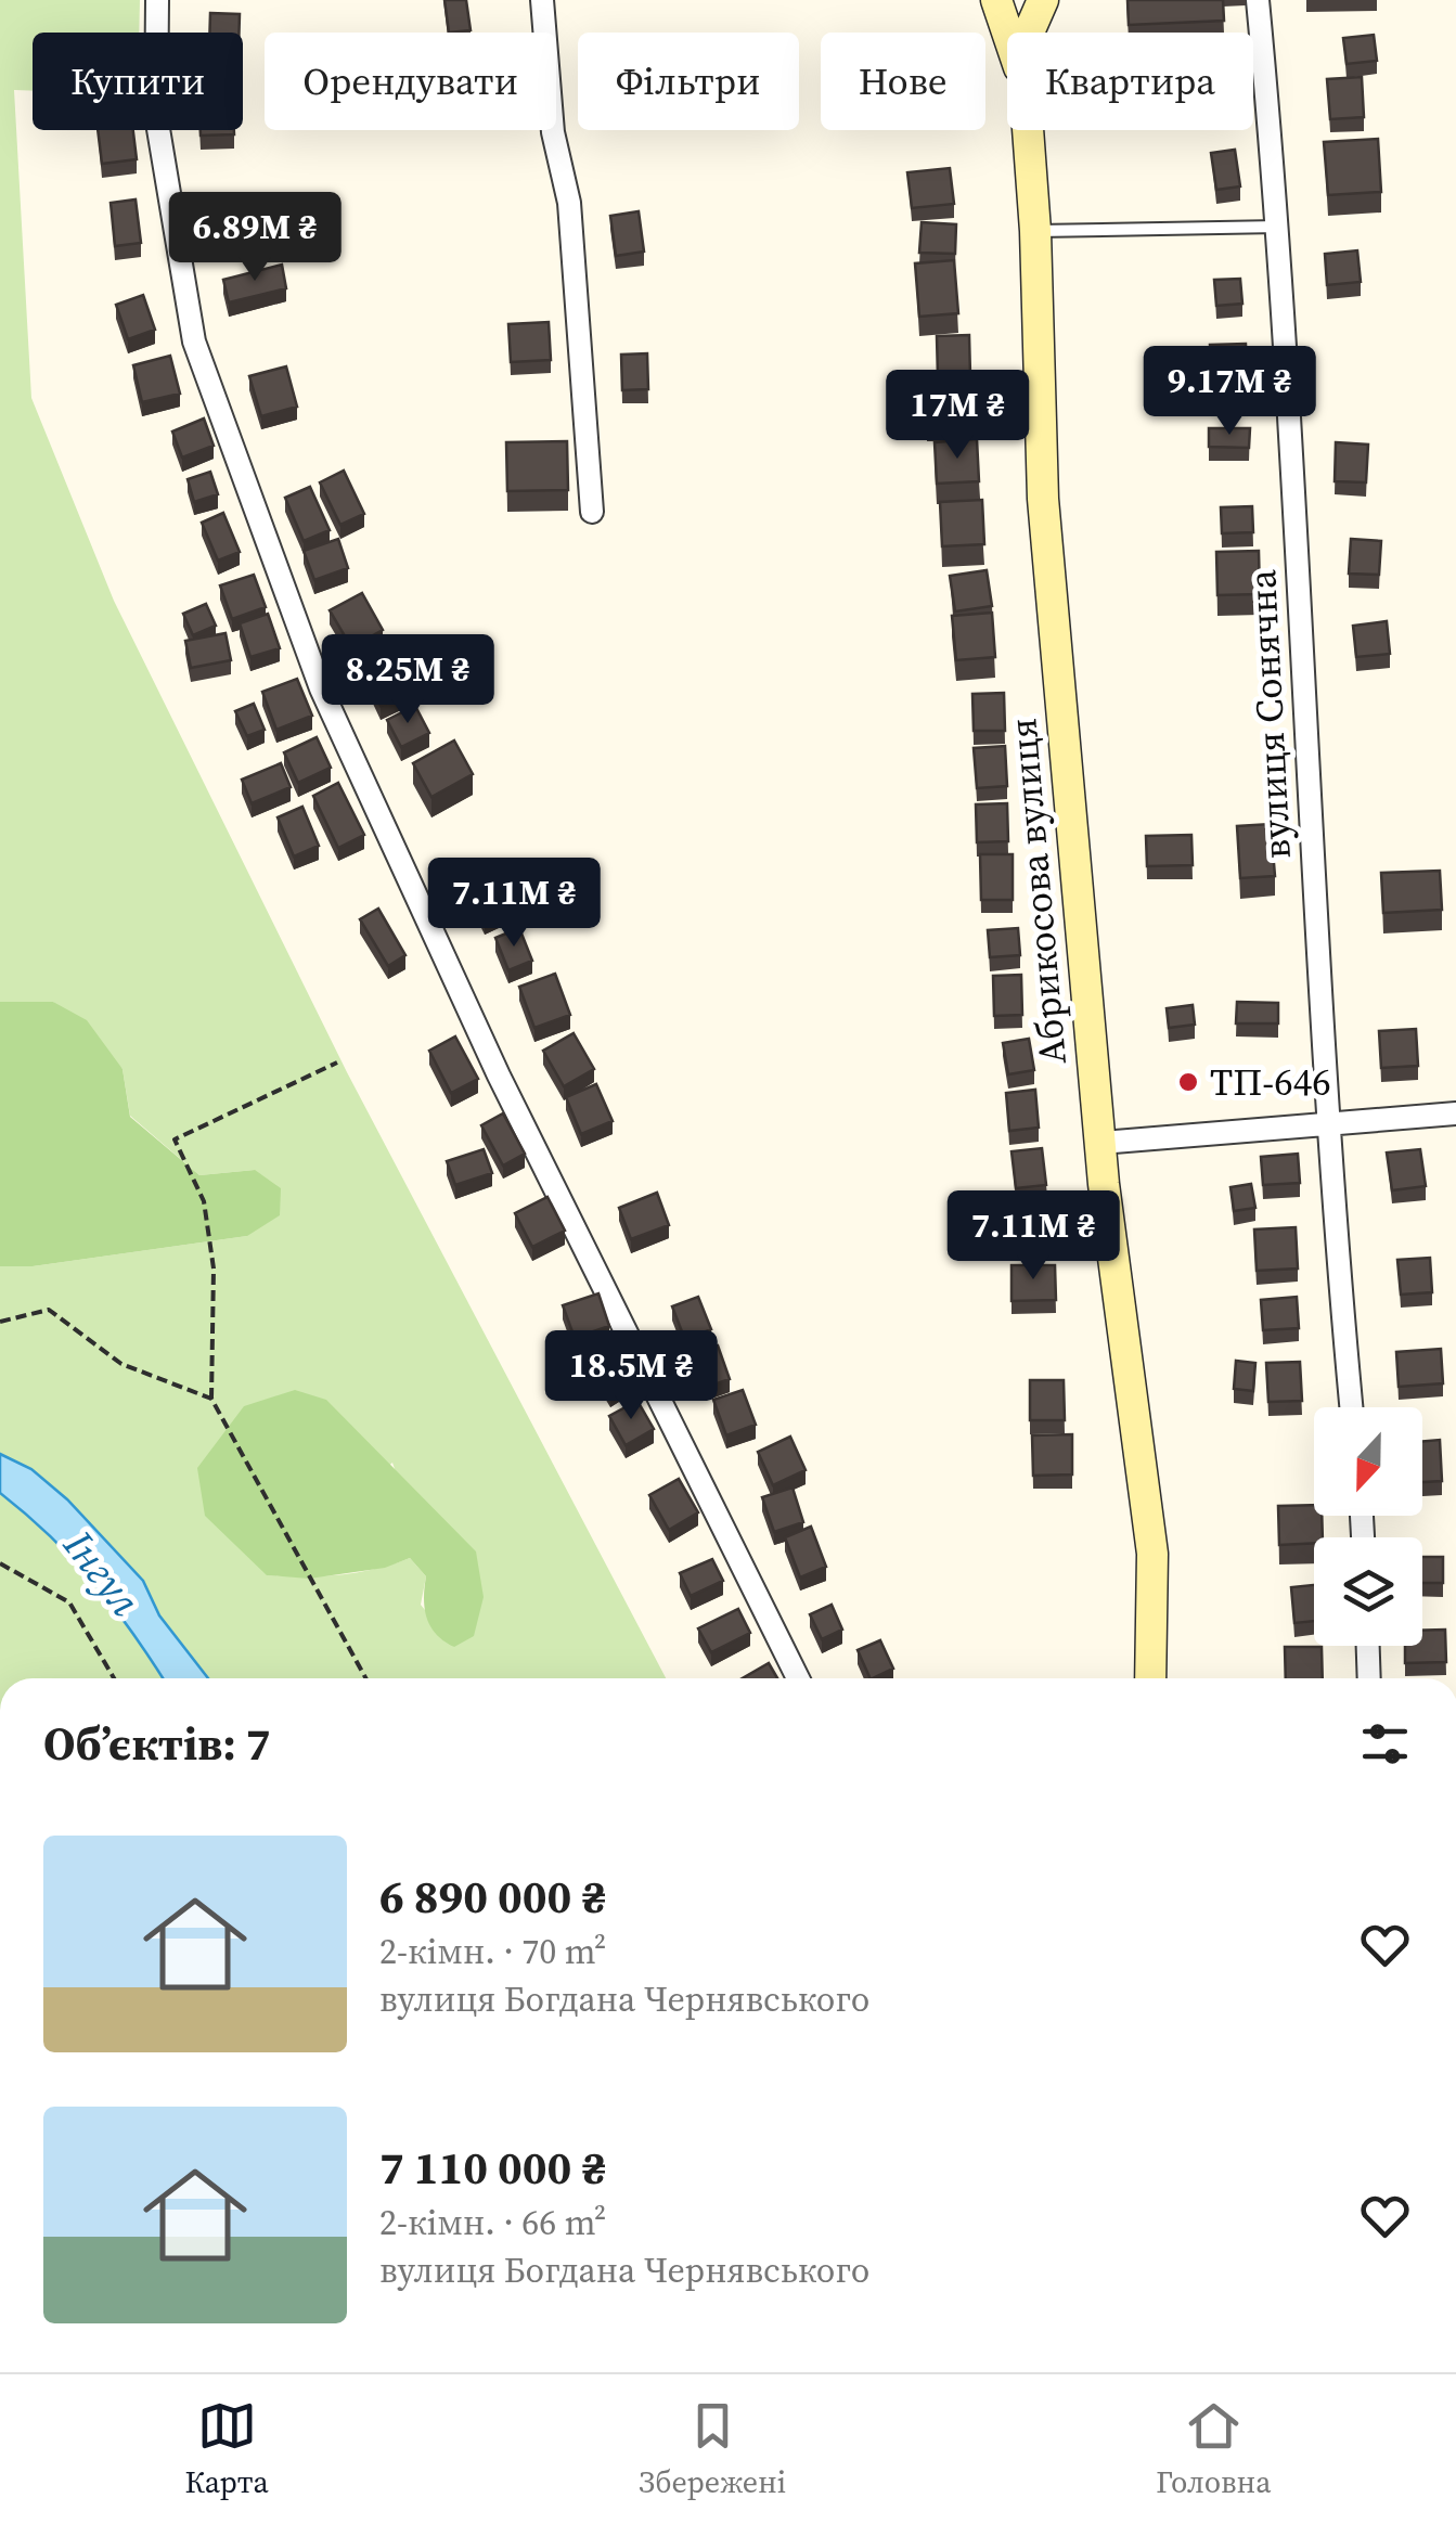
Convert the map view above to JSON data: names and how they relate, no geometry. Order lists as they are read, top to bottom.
{
  "streets": {
    "street": ["вулиця Сонячна", "Абрикосова вулиця"]
  },
  "water": ["Інгул"],
  "places": ["ТП-646"],
  "north": "bottom",
  "page": {
    "chip": [
      "Купити",
      "Орендувати",
      "Фільтри",
      "Нове",
      "Квартира"
    ],
    "price": [
      "6.89M ₴",
      "9.17M ₴",
      "17M ₴",
      "8.25M ₴",
      "7.11M ₴",
      "7.11M ₴",
      "18.5M ₴"
    ],
    "heading": "Об’єктів: 7",
    "list": [
      {
        "name": "6 890 000 ₴",
        "note": "2-кімн. · 70 m² · вулиця Богдана Чернявського"
      },
      {
        "name": "7 110 000 ₴",
        "note": "2-кімн. · 66 m² · вулиця Богдана Чернявського"
      }
    ],
    "tabs": ["Карта", "Збережені", "Головна"]
  }
}
